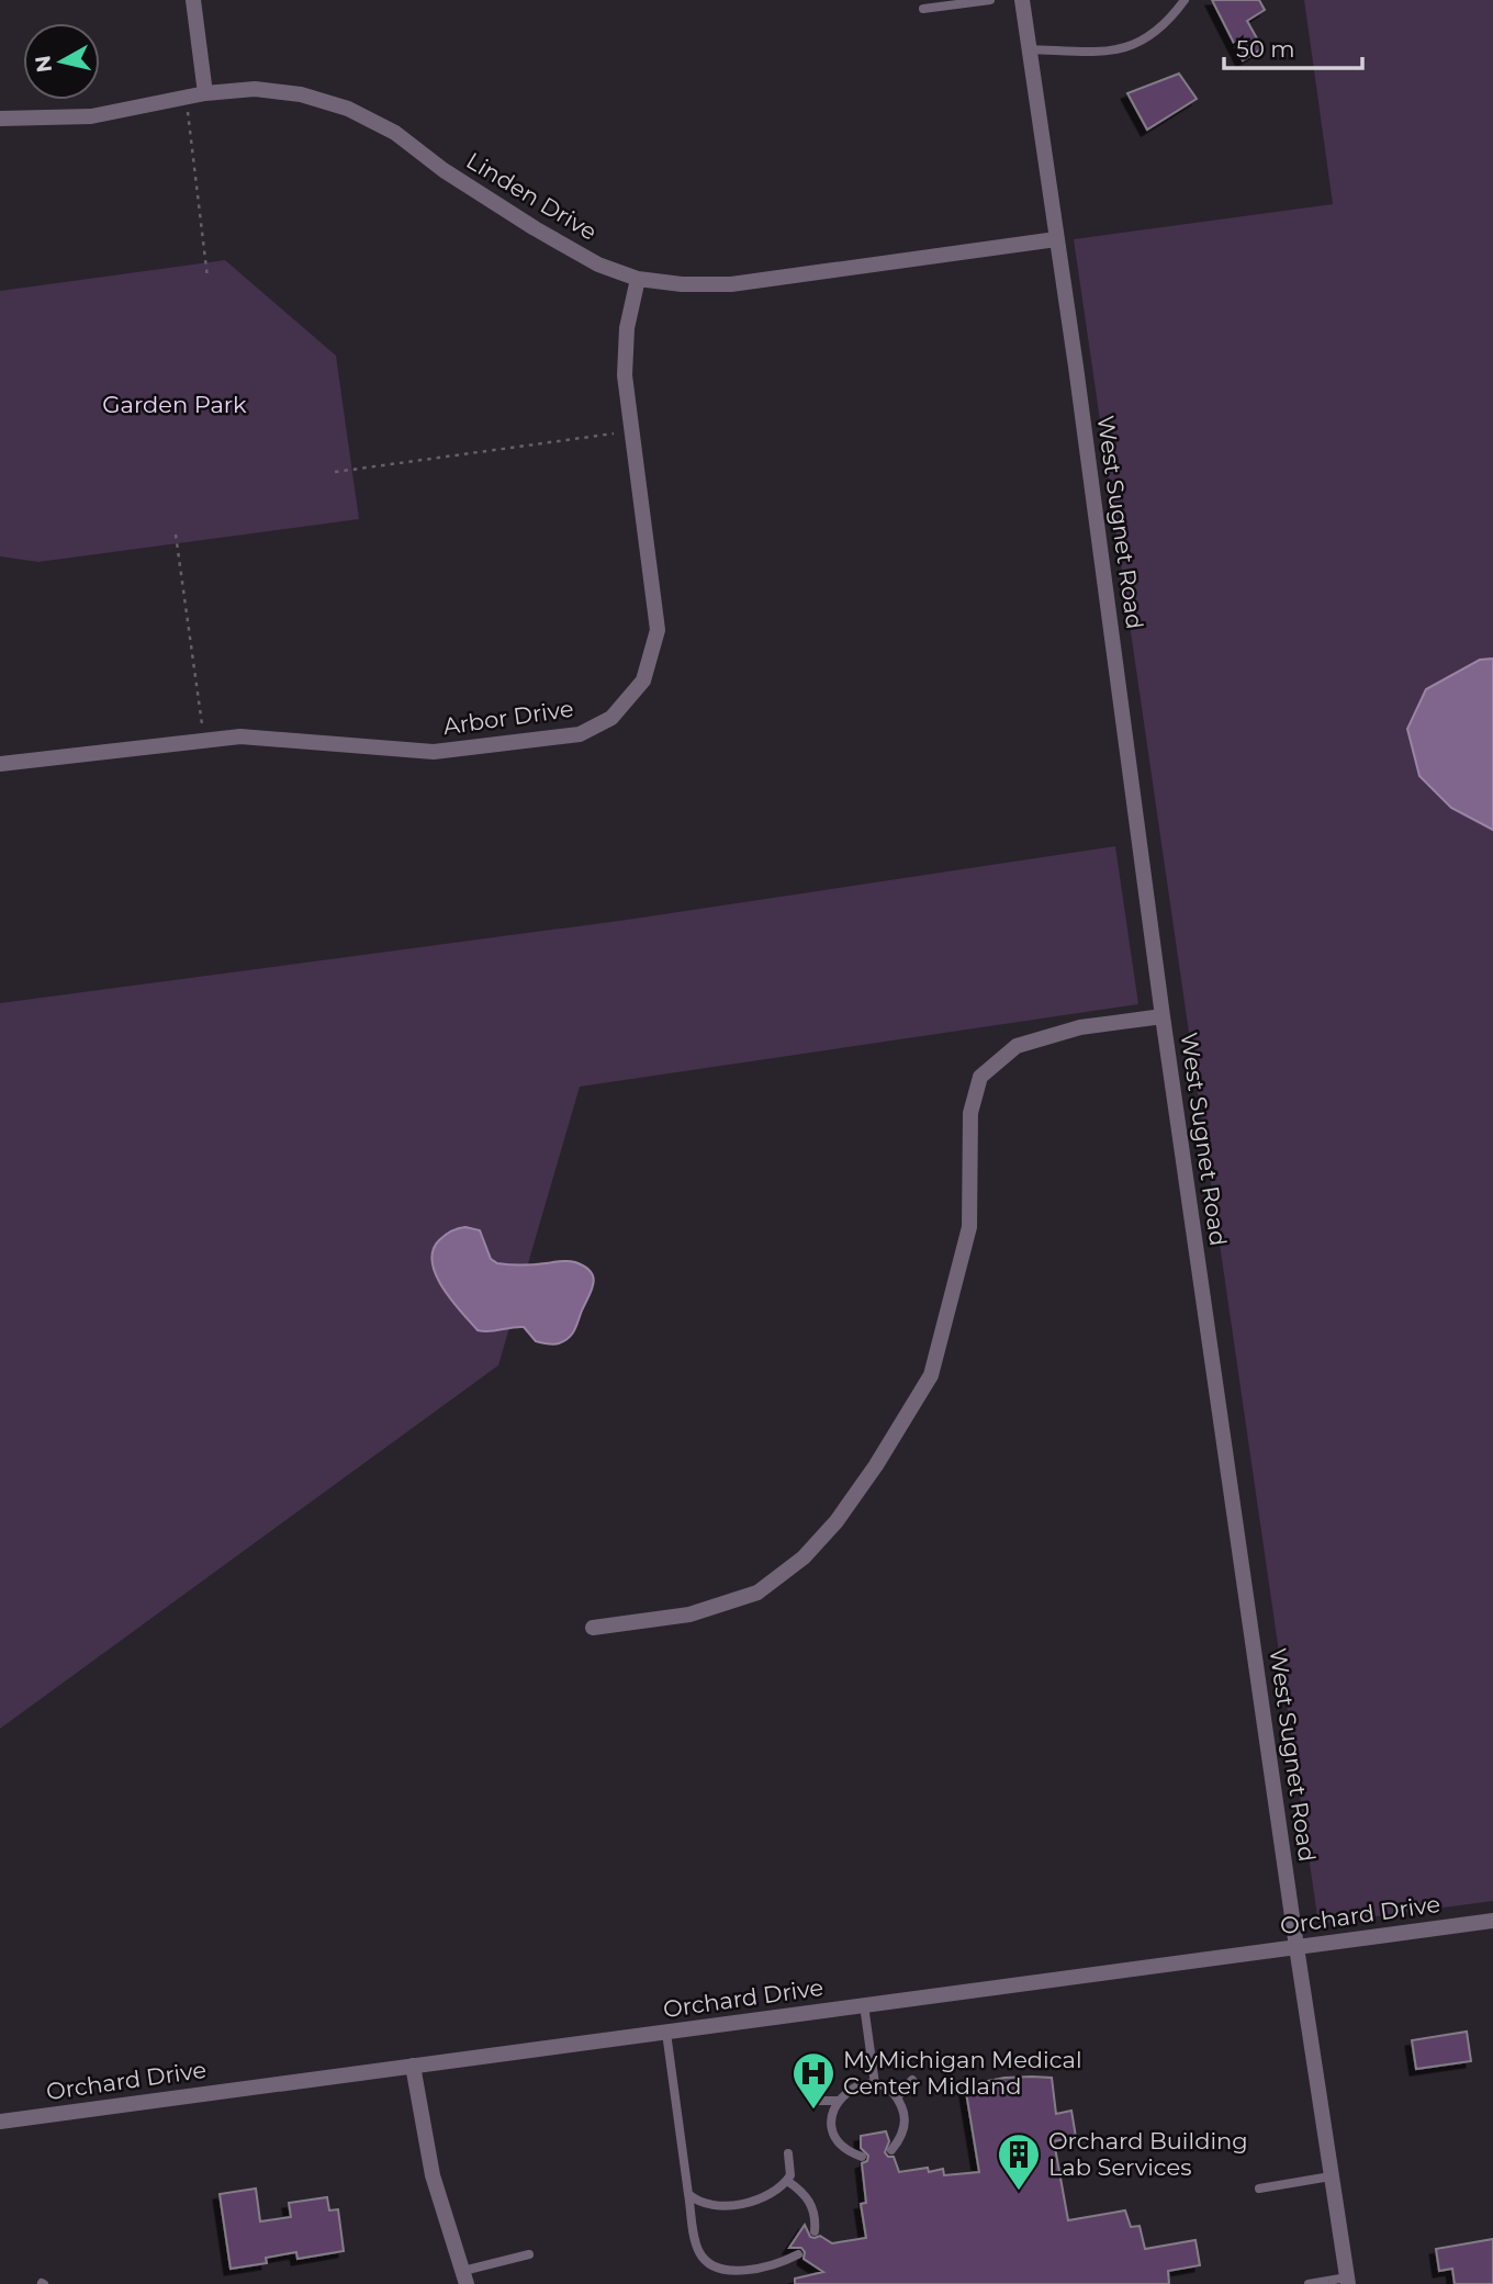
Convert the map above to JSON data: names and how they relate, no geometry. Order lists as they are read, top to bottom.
{
  "streets": {
    "street": [
      "Linden Drive",
      "West Sugnet Road",
      "Arbor Drive",
      "Orchard Drive"
    ]
  },
  "crossings": [
    ["Linden Drive", "West Sugnet Road"],
    ["Linden Drive", "Arbor Drive"],
    ["West Sugnet Road", "Orchard Drive"]
  ],
  "parks": ["Garden Park"],
  "places": {
    "hospital": ["MyMichigan Medical Center Midland"],
    "building": ["Orchard Building Lab Services"]
  },
  "scale_bar": "50 m",
  "north": "left"
}
